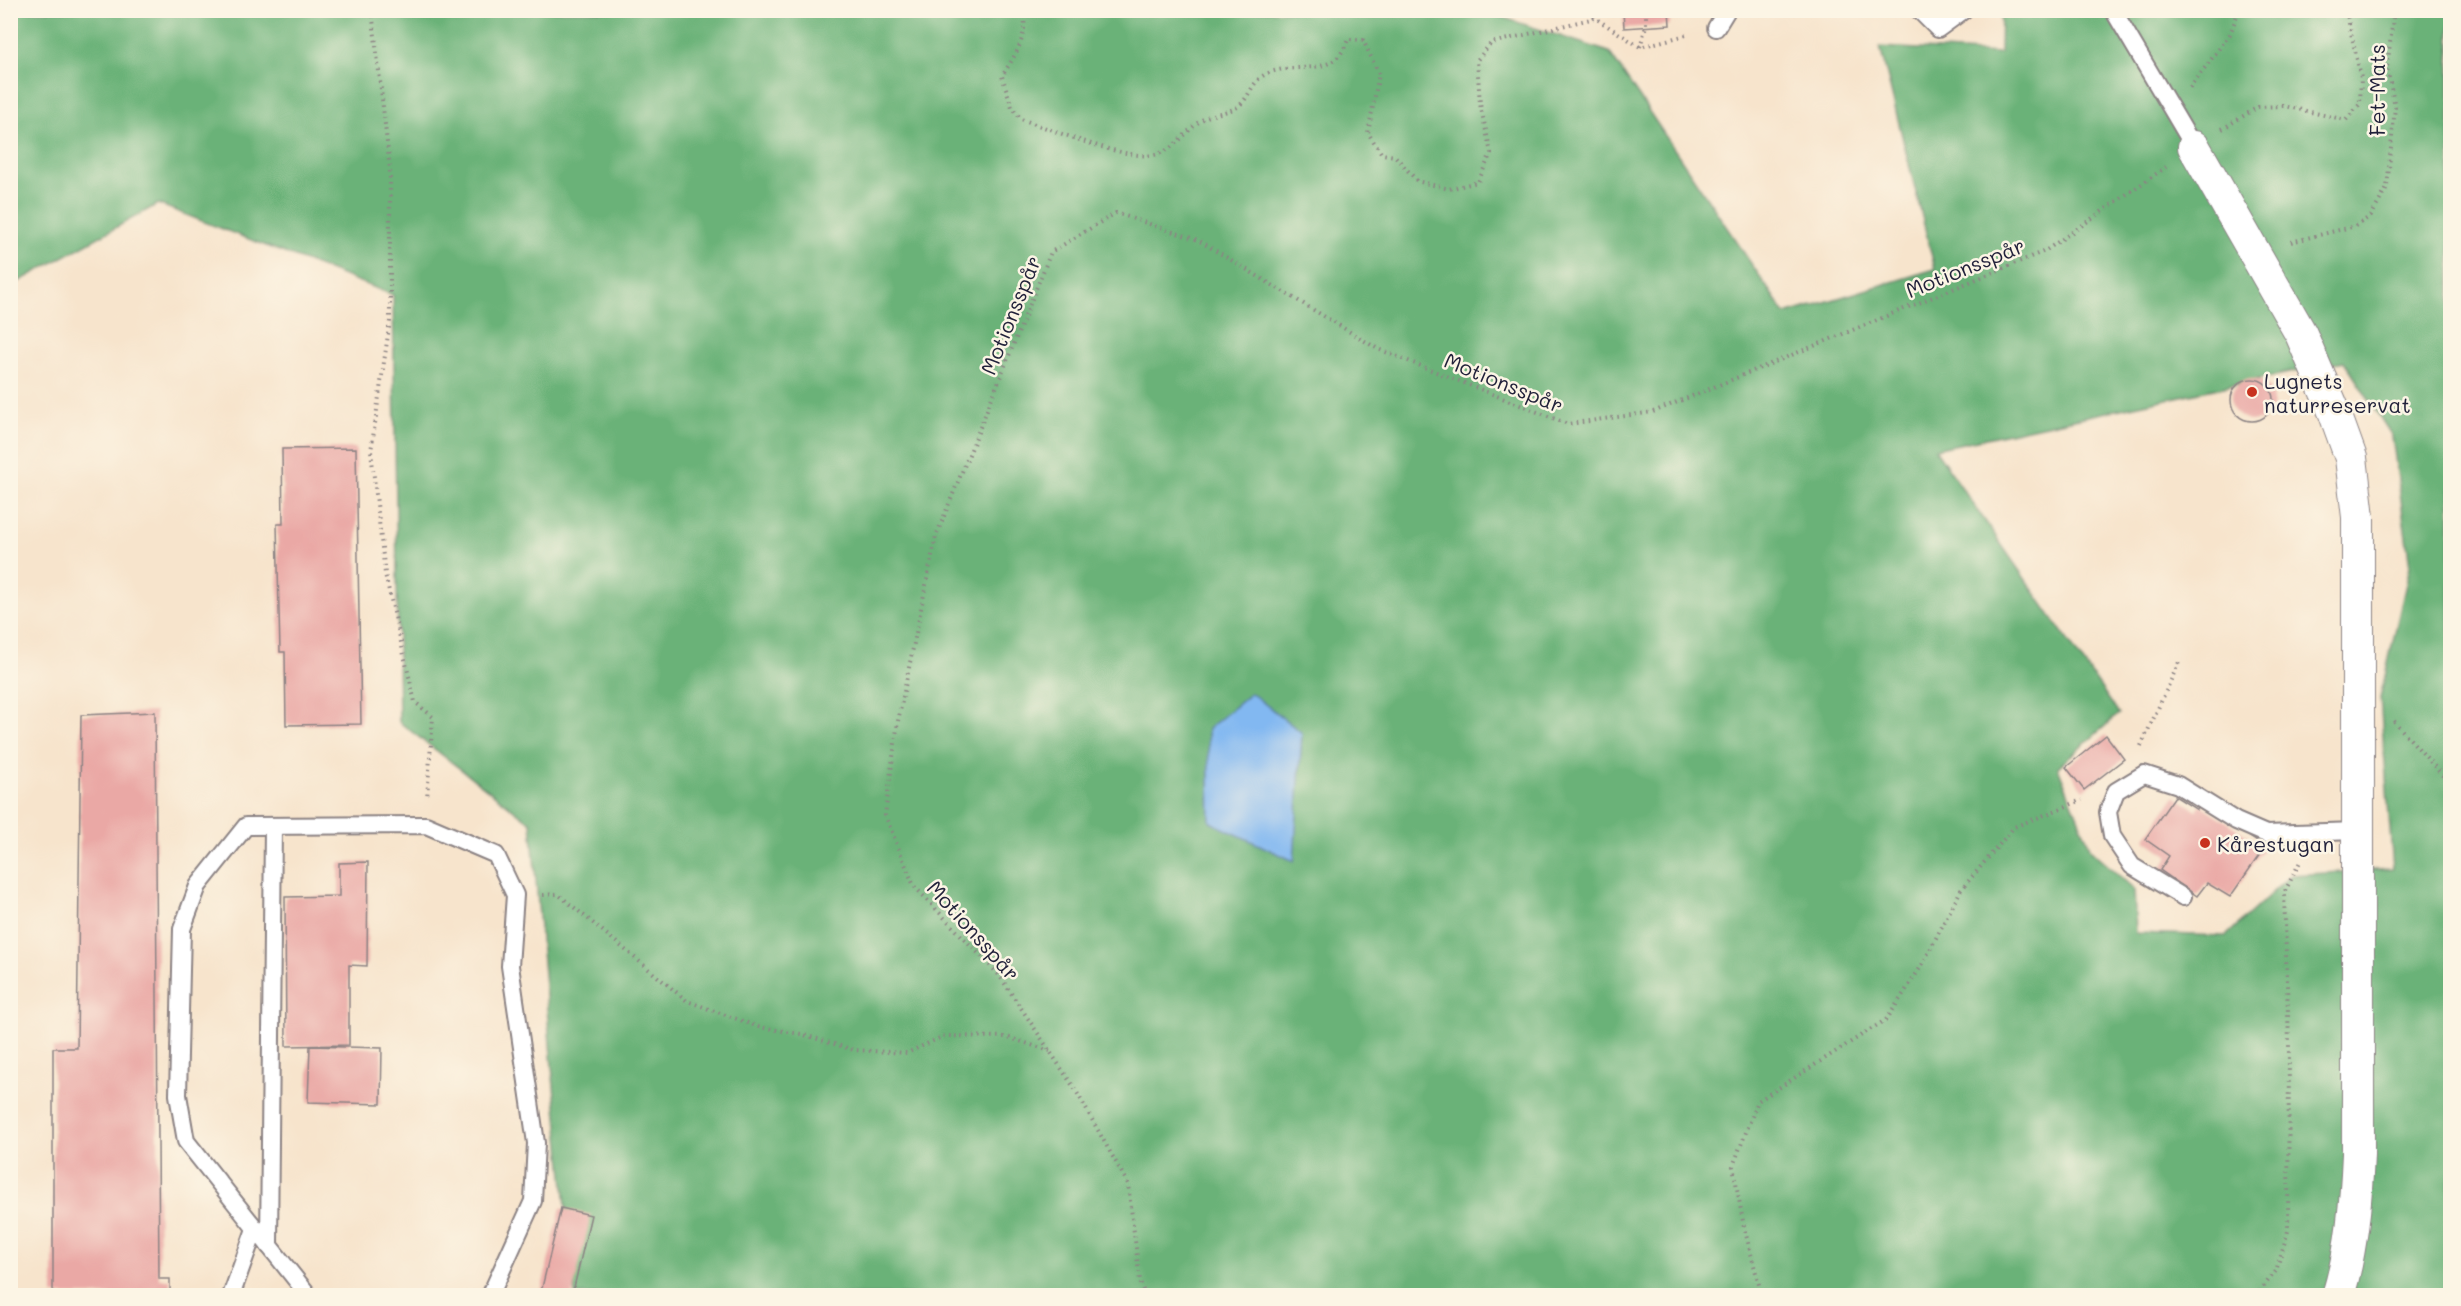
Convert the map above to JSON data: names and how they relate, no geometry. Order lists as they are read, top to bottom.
{
  "streets": {
    "path": ["Fet-Mats", "Motionsspår"]
  },
  "places": ["Lugnets naturreservat", "Kårestugan"]
}
